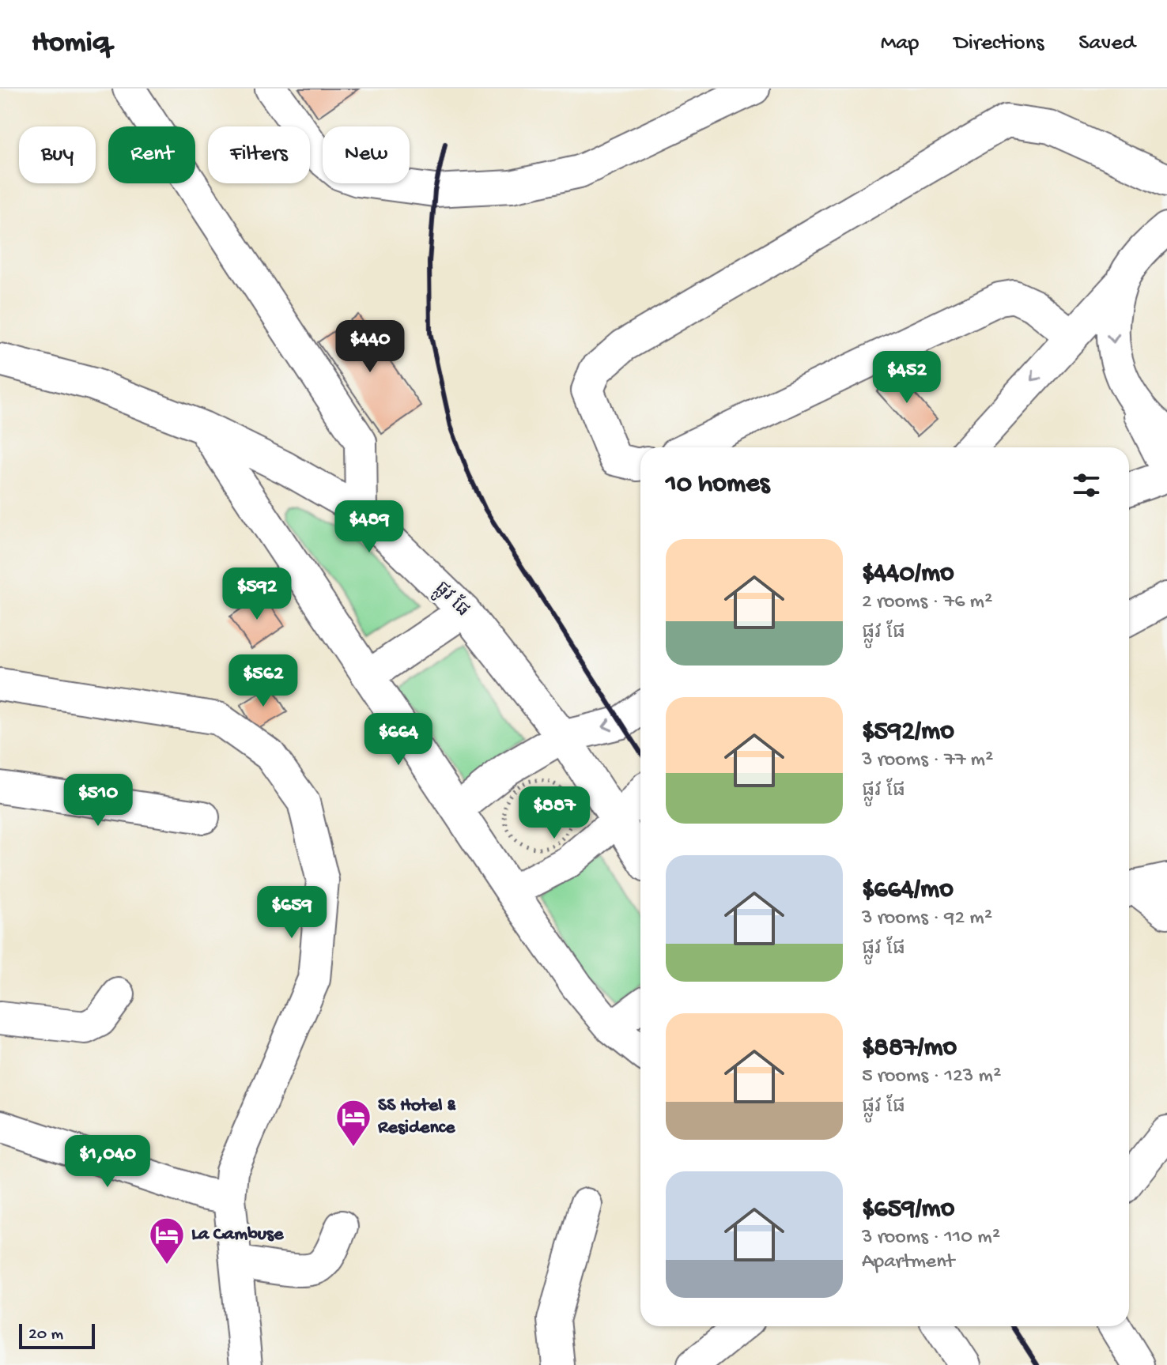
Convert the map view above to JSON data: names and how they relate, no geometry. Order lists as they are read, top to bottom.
{
  "streets": {
    "street": ["ផ្លូវ ផែ"]
  },
  "places": {
    "hotel": ["SS Hotel & Residence", "La Cambuse"]
  },
  "scale_bar": "20 m",
  "page": {
    "header": "Homiq",
    "nav": ["Map", "Directions", "Saved"],
    "chip": [
      "Buy",
      "Rent",
      "Filters",
      "New"
    ],
    "price": [
      "$440",
      "$452",
      "$489",
      "$592",
      "$562",
      "$664",
      "$510",
      "$887",
      "$659",
      "$1,040"
    ],
    "heading": "10 homes",
    "list": [
      {
        "name": "$440/mo",
        "note": "2 rooms · 76 m² · ផ្លូវ ផែ"
      },
      {
        "name": "$592/mo",
        "note": "3 rooms · 77 m² · ផ្លូវ ផែ"
      },
      {
        "name": "$664/mo",
        "note": "3 rooms · 92 m² · ផ្លូវ ផែ"
      },
      {
        "name": "$887/mo",
        "note": "5 rooms · 123 m² · ផ្លូវ ផែ"
      },
      {
        "name": "$659/mo",
        "note": "3 rooms · 110 m² · Apartment"
      }
    ],
    "scale": "20 m"
  }
}
